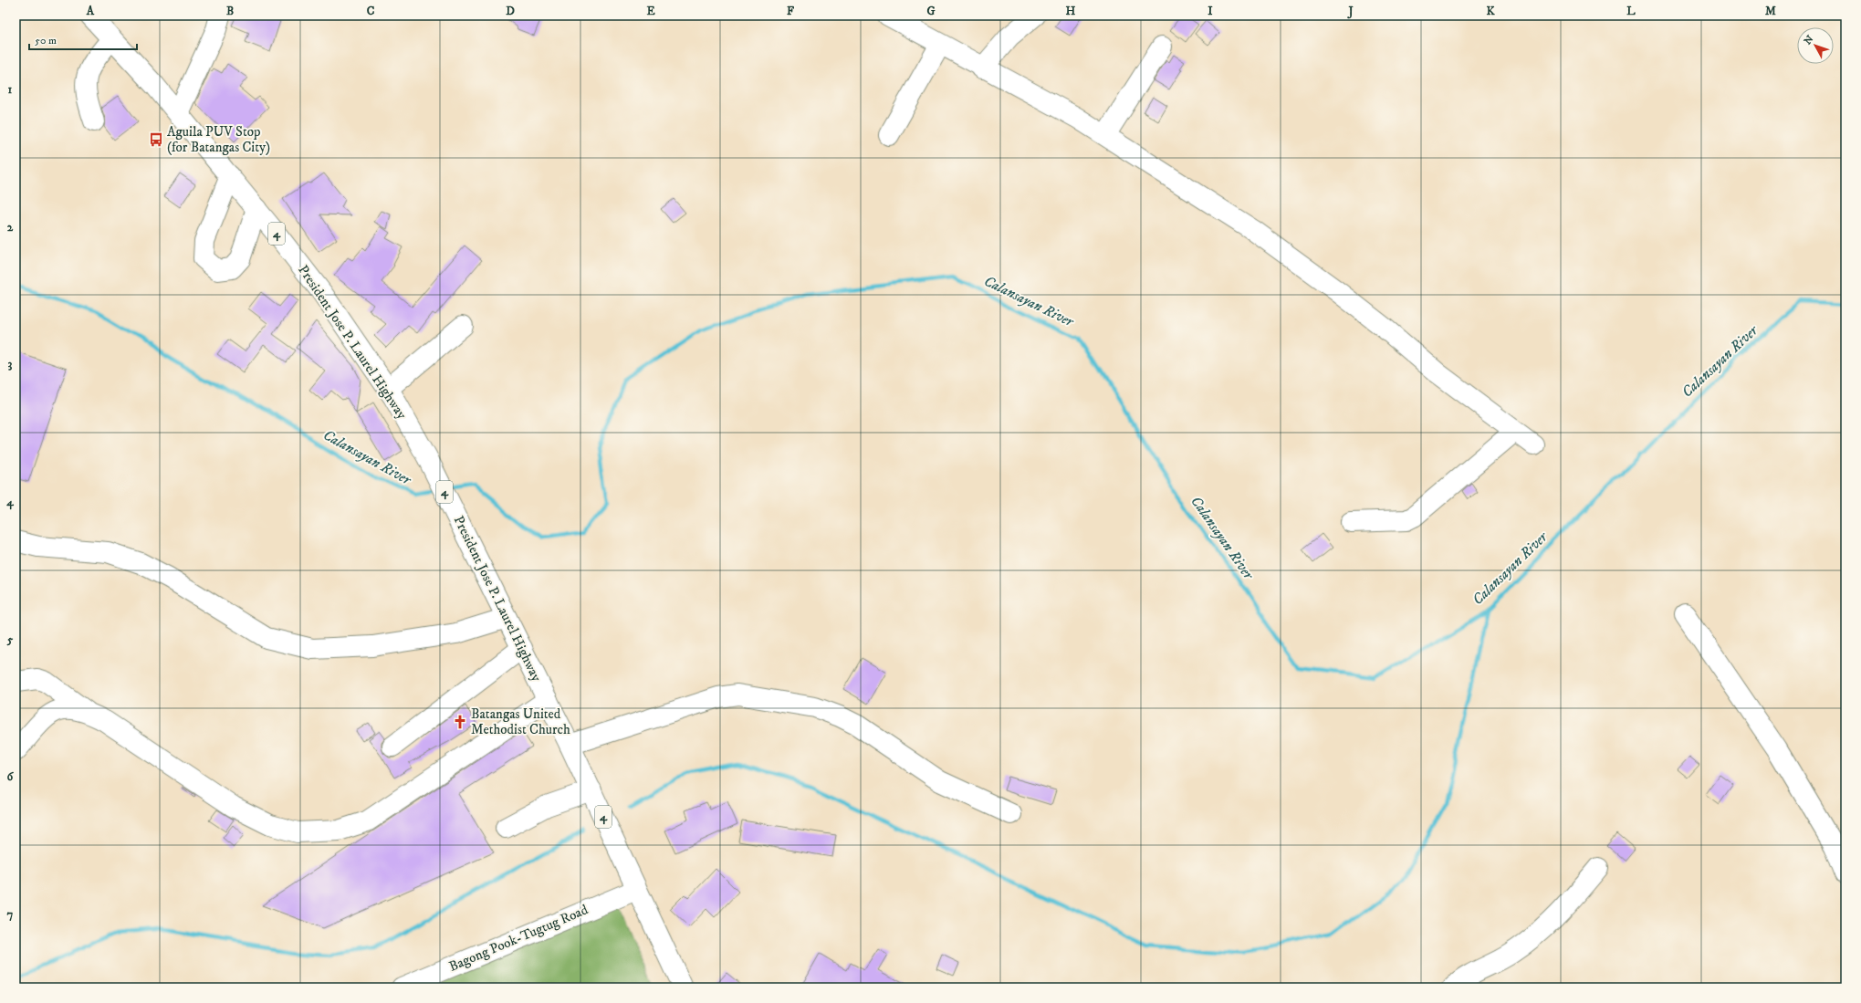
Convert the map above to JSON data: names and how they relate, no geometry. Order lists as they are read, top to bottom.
{
  "streets": {
    "main road": ["4", "President Jose P. Laurel Highway", "Bagong Pook-Tugtug Road"]
  },
  "crossings": [
    ["President Jose P. Laurel Highway", "Bagong Pook-Tugtug Road"]
  ],
  "water": ["Calansayan River"],
  "places": {
    "bus stop": ["Aguila PUV Stop (for Batangas City)"],
    "church": ["Batangas United Methodist Church"]
  },
  "scale_bar": "50 m",
  "north": "top left",
  "grid": {
    "columns": [
      "A",
      "B",
      "C",
      "D",
      "E",
      "F",
      "G",
      "H",
      "I",
      "J",
      "K",
      "L",
      "M"
    ],
    "rows": [
      "1",
      "2",
      "3",
      "4",
      "5",
      "6",
      "7"
    ]
  }
}
